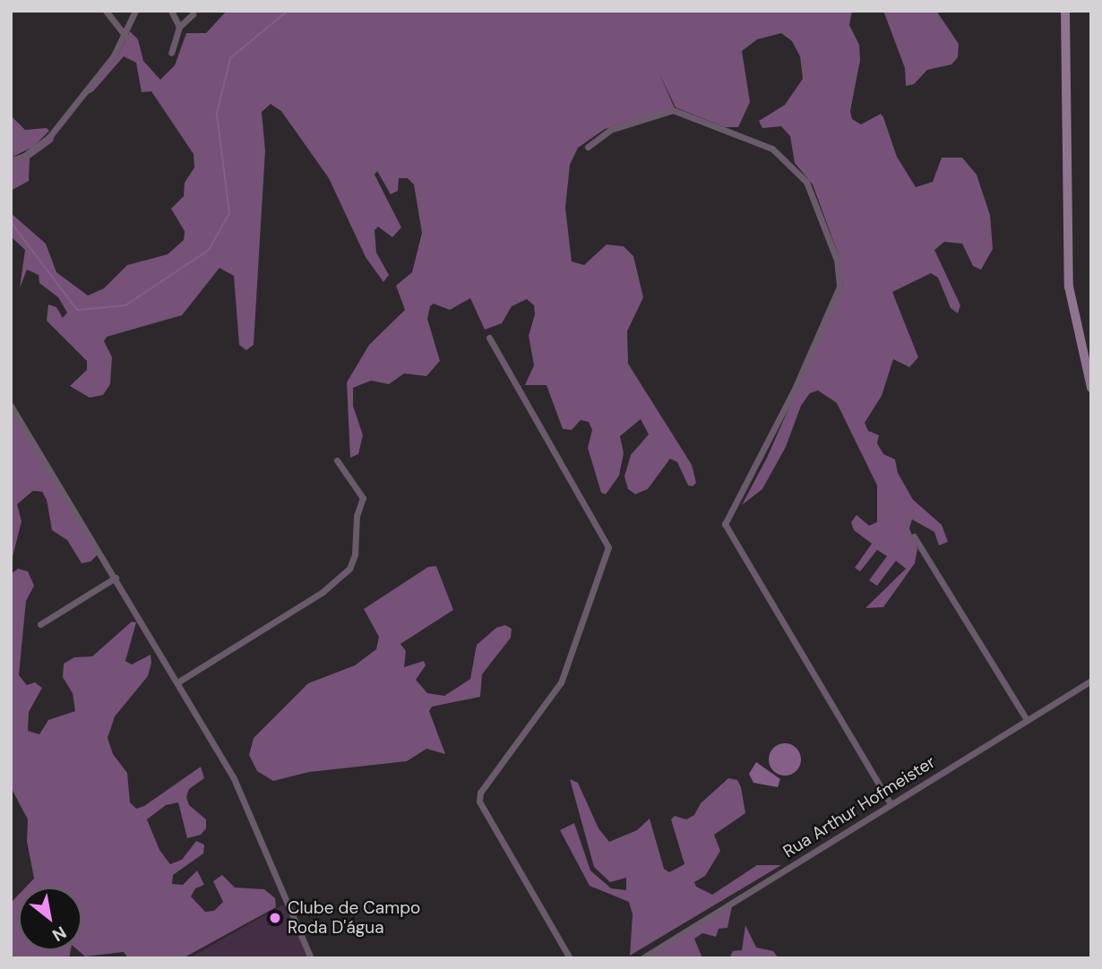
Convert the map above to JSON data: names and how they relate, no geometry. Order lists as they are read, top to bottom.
{
  "streets": {
    "street": ["Rua Arthur Hofmeister"]
  },
  "places": ["Clube de Campo Roda D'água"],
  "north": "bottom right"
}
